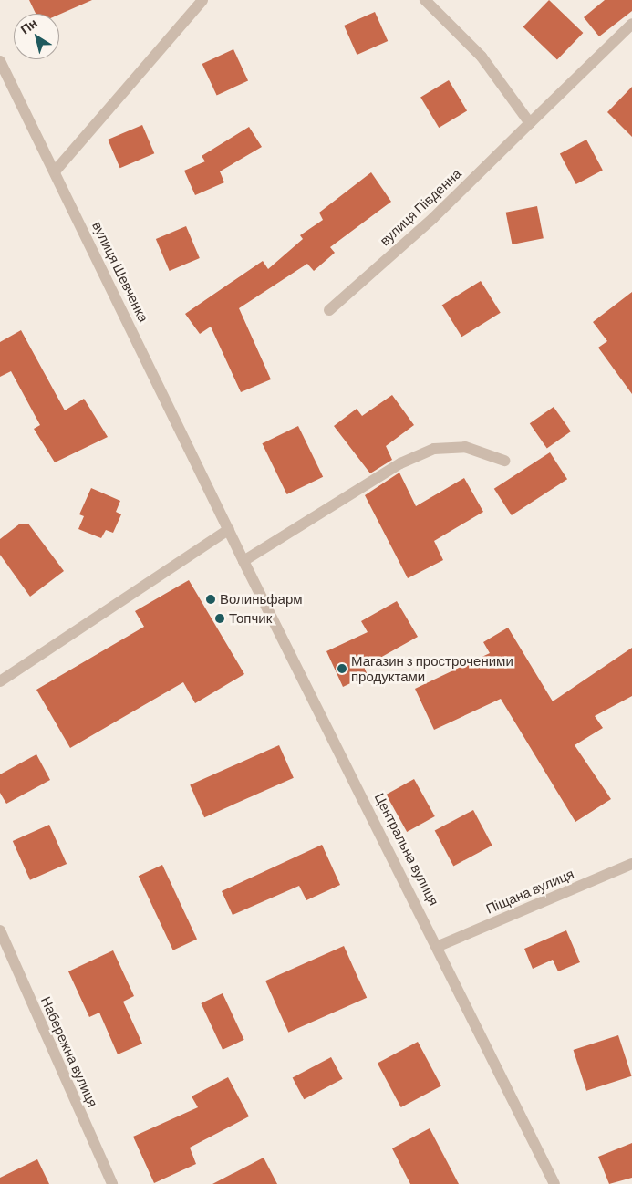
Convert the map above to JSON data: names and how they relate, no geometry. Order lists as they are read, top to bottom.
{
  "streets": {
    "street": [
      "вулиця Південна",
      "вулиця Шевченка",
      "Центральна вулиця",
      "Піщана вулиця",
      "Набережна вулиця"
    ]
  },
  "crossings": [
    ["вулиця Шевченка", "Центральна вулиця"],
    ["Центральна вулиця", "Піщана вулиця"]
  ],
  "places": ["Волиньфарм", "Топчик", "Магазин з простроченими продуктами"],
  "north": "top left"
}
